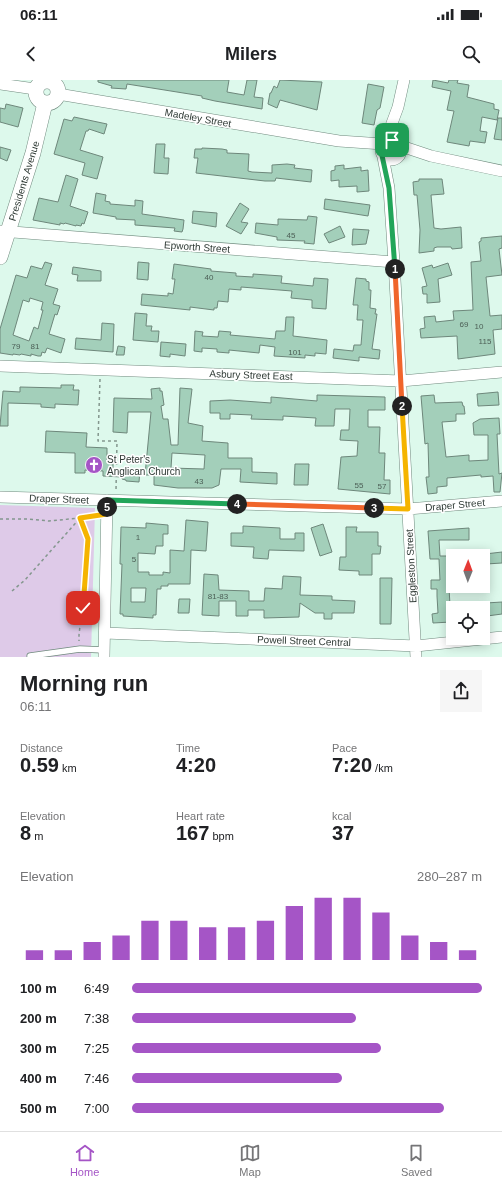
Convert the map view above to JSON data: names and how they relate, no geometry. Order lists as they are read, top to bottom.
{
  "streets": {
    "street": [
      "Madeley Street",
      "Presidents Avenue",
      "Epworth Street",
      "Asbury Street East",
      "Draper Street",
      "Eggleston Street",
      "Powell Street Central"
    ]
  },
  "crossings": [
    ["Madeley Street", "Presidents Avenue"],
    ["Madeley Street", "Eggleston Street"],
    ["Presidents Avenue", "Epworth Street"],
    ["Epworth Street", "Eggleston Street"],
    ["Asbury Street East", "Eggleston Street"],
    ["Draper Street", "Eggleston Street"],
    ["Eggleston Street", "Powell Street Central"]
  ],
  "places": {
    "church": ["St Peter's Anglican Church"]
  },
  "house_numbers": [
    "45",
    "40",
    "69",
    "10",
    "115",
    "79",
    "81",
    "101",
    "43",
    "55",
    "57",
    "1",
    "5",
    "81-83"
  ],
  "north": "top",
  "page": {
    "status": "06:11",
    "header": "Milers",
    "pins": [
      "1",
      "2",
      "4",
      "5",
      "3"
    ],
    "heading": ["Morning run", "06:11"],
    "stats": [
      ["Distance", "0.59 km"],
      ["Time", "4:20"],
      ["Pace", "7:20 /km"],
      ["Elevation", "8 m"],
      ["Heart rate", "167 bpm"],
      ["kcal", "37"]
    ],
    "chart": ["Elevation", "280–287 m"],
    "list": [
      {
        "name": "100 m",
        "note": "6:49"
      },
      {
        "name": "200 m",
        "note": "7:38"
      },
      {
        "name": "300 m",
        "note": "7:25"
      },
      {
        "name": "400 m",
        "note": "7:46"
      },
      {
        "name": "500 m",
        "note": "7:00"
      }
    ],
    "tabs": ["Home", "Map", "Saved"]
  }
}
